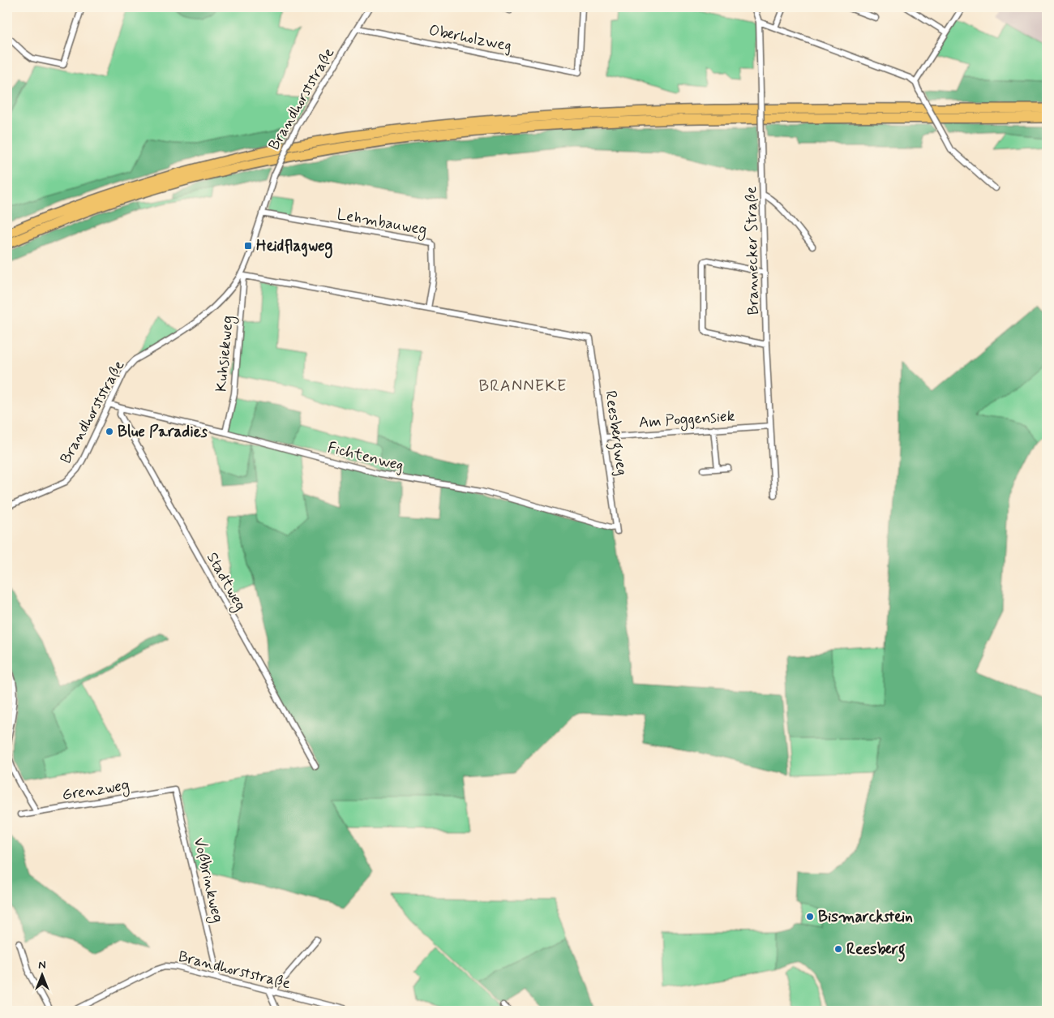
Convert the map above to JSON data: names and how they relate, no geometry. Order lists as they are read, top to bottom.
{
  "streets": {
    "street": [
      "Oberholzweg",
      "Brandhorststraße",
      "Lehmbauweg",
      "Brannecker Straße",
      "Kuhsiekweg",
      "Am Poggensiek",
      "Reesbergweg",
      "Fichtenweg",
      "Stadtweg",
      "Grenzweg",
      "Voßbrinkweg"
    ]
  },
  "crossings": [
    ["Oberholzweg", "Brandhorststraße"],
    ["Brandhorststraße", "Lehmbauweg"],
    ["Brandhorststraße", "Kuhsiekweg"],
    ["Brandhorststraße", "Fichtenweg"],
    ["Brandhorststraße", "Voßbrinkweg"],
    ["Lehmbauweg", "Reesbergweg"],
    ["Brannecker Straße", "Am Poggensiek"],
    ["Kuhsiekweg", "Fichtenweg"],
    ["Am Poggensiek", "Reesbergweg"],
    ["Reesbergweg", "Fichtenweg"],
    ["Fichtenweg", "Stadtweg"],
    ["Grenzweg", "Voßbrinkweg"]
  ],
  "districts": ["BRANNEKE"],
  "places": {
    "transit": ["Heidflagweg"],
    "other": ["Blue Paradies", "Bismarckstein", "Reesberg"]
  },
  "north": "top"
}
